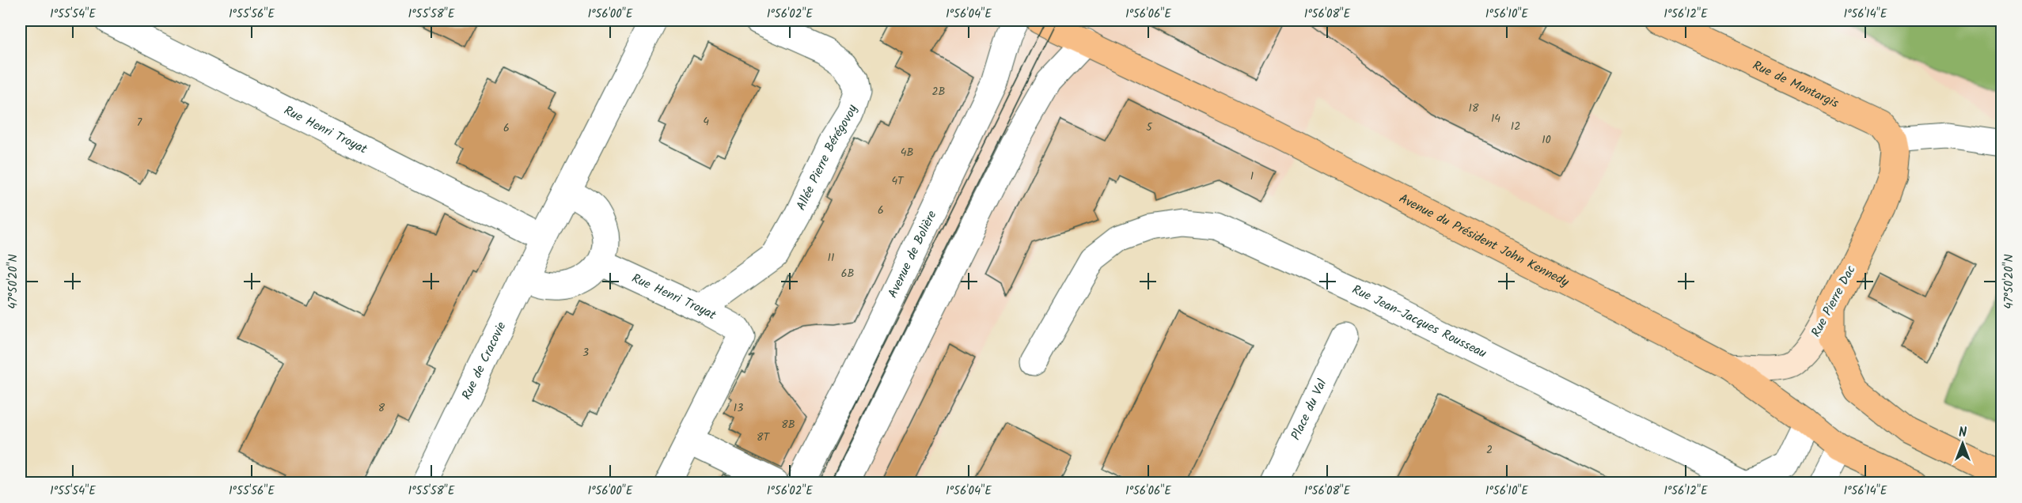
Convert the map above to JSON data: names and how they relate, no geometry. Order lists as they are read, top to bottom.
{
  "streets": {
    "main road": ["Rue de Montargis", "Avenue du Président John Kennedy", "Rue Pierre Dac"],
    "street": [
      "Rue Henri Troyat",
      "Allée Pierre Bérégovoy",
      "Avenue de Bolière",
      "Rue Jean-Jacques Rousseau",
      "Rue de Cracovie",
      "Place du Val"
    ]
  },
  "crossings": [
    ["Rue de Montargis", "Rue Pierre Dac"],
    ["Rue Henri Troyat", "Allée Pierre Bérégovoy"],
    ["Rue Henri Troyat", "Rue de Cracovie"],
    ["Avenue du Président John Kennedy", "Rue Pierre Dac"]
  ],
  "house_numbers": [
    "2B",
    "18",
    "14",
    "4",
    "7",
    "12",
    "5",
    "6",
    "10",
    "4B",
    "1",
    "4T",
    "6",
    "11",
    "6B",
    "3",
    "8",
    "13",
    "8B",
    "8T",
    "2"
  ],
  "north": "top",
  "coordinates": [
    "1°55'54\"E",
    "1°55'56\"E",
    "1°55'58\"E",
    "1°56'00\"E",
    "1°56'02\"E",
    "1°56'04\"E",
    "1°56'06\"E",
    "1°56'08\"E",
    "1°56'10\"E",
    "1°56'12\"E",
    "1°56'14\"E",
    "47°50'20\"N"
  ]
}
